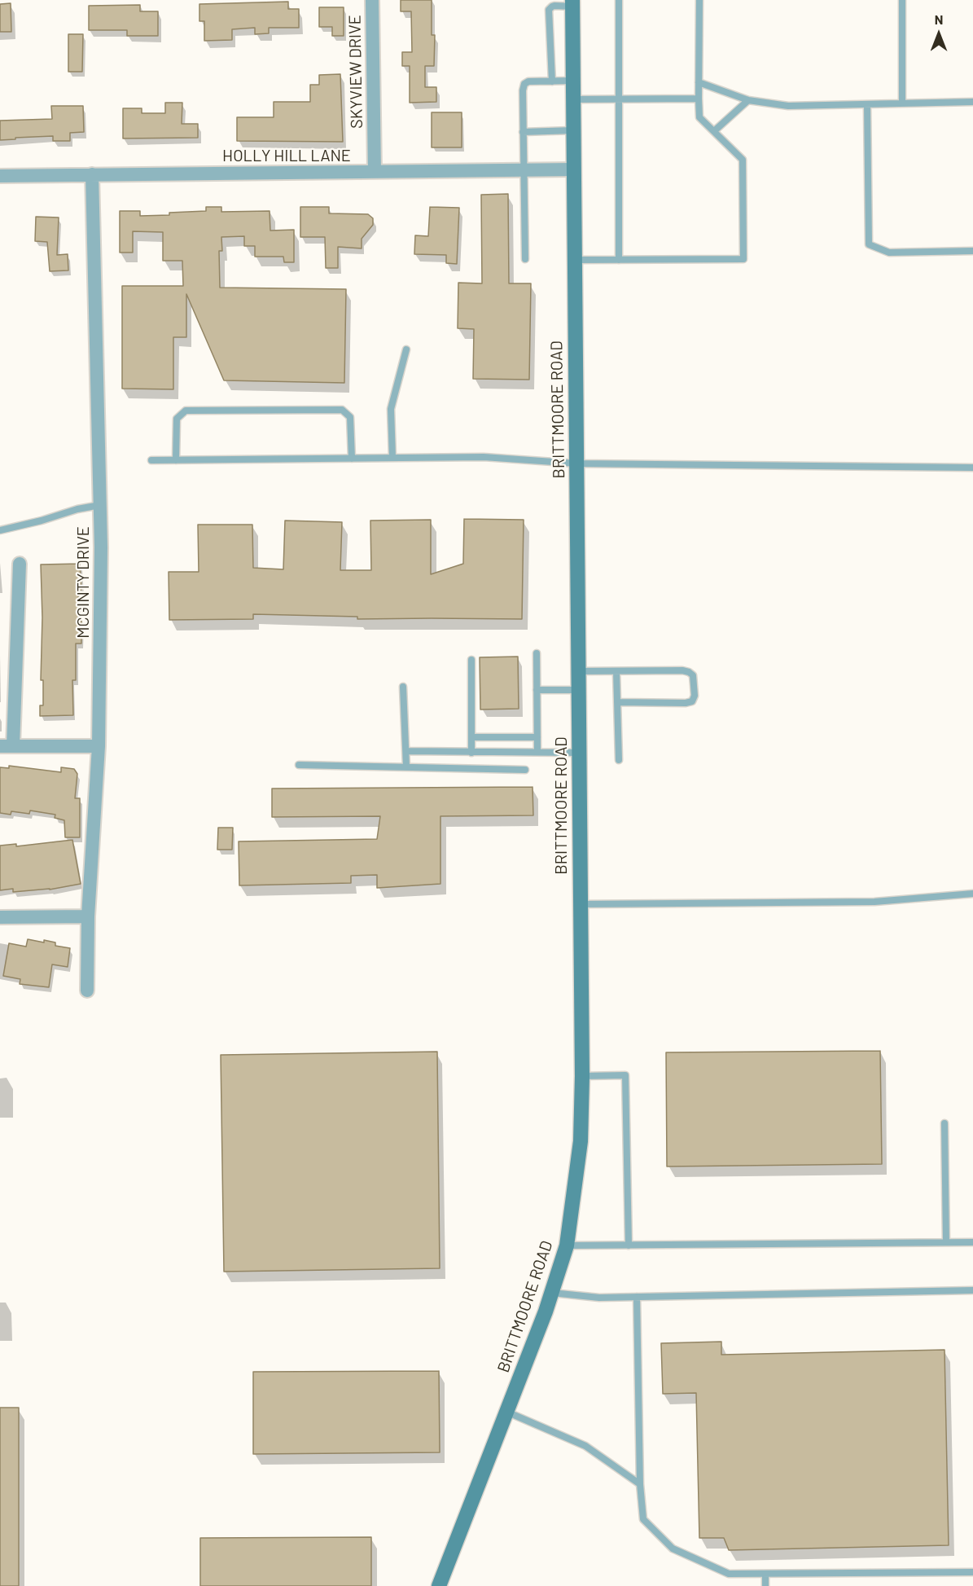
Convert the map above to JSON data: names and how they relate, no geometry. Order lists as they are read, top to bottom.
{
  "streets": {
    "main road": ["BRITTMOORE ROAD"],
    "street": ["SKYVIEW DRIVE", "HOLLY HILL LANE", "MCGINTY DRIVE"]
  },
  "crossings": [
    ["SKYVIEW DRIVE", "HOLLY HILL LANE"],
    ["HOLLY HILL LANE", "BRITTMOORE ROAD"],
    ["HOLLY HILL LANE", "MCGINTY DRIVE"]
  ],
  "north": "top"
}
